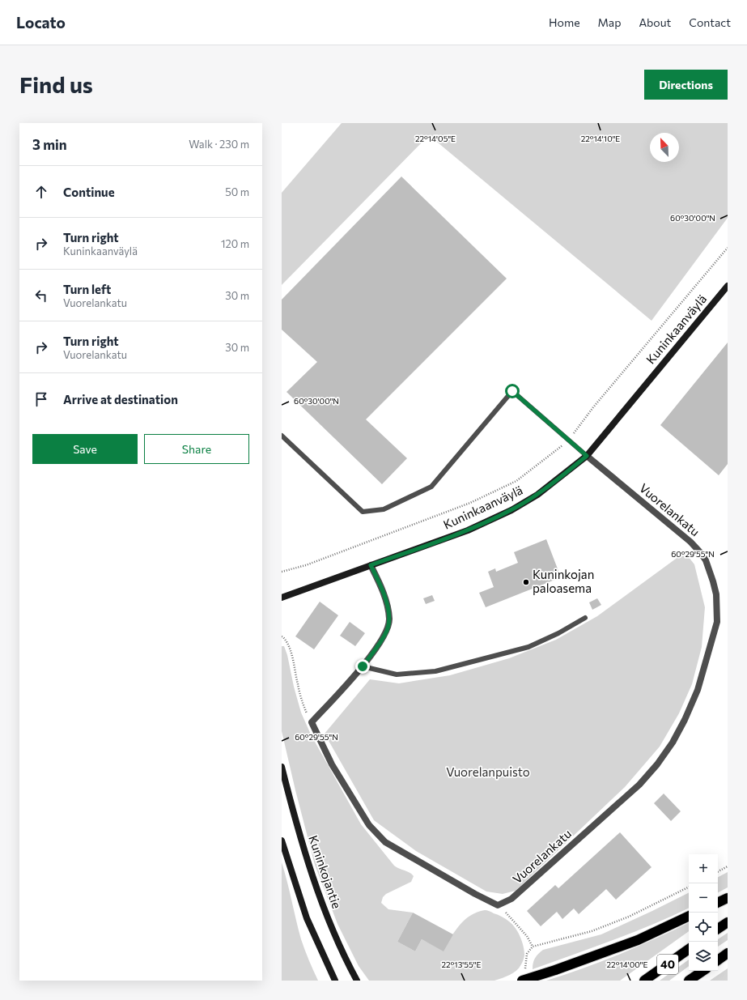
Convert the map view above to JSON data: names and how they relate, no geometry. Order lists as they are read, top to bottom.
{
  "streets": {
    "highway": ["40"],
    "street": ["Kuninkaanväylä", "Vuorelankatu", "Kuninkojantie"]
  },
  "crossings": [
    ["Kuninkaanväylä", "Vuorelankatu"]
  ],
  "parks": ["Vuorelanpuisto"],
  "places": ["Kuninkojan paloasema"],
  "north": "top left",
  "page": {
    "header": "Locato",
    "nav": [
      "Home",
      "Map",
      "About",
      "Contact"
    ],
    "buttons": [
      "Directions",
      ["Save", "Share"]
    ],
    "title": "Find us",
    "heading": ["3 min", "Walk · 230 m"],
    "list": [
      ["Continue", "50 m"],
      ["Turn right", "Kuninkaanväylä", "120 m"],
      ["Turn left", "Vuorelankatu", "30 m"],
      ["Turn right", "Vuorelankatu", "30 m"],
      "Arrive at destination"
    ],
    "map_buttons": ["+", "−"]
  },
  "coordinates": [
    "22°14'05\"E",
    "22°14'10\"E",
    "60°30'00\"N",
    "60°29'55\"N",
    "22°13'55\"E",
    "22°14'00\"E"
  ]
}
